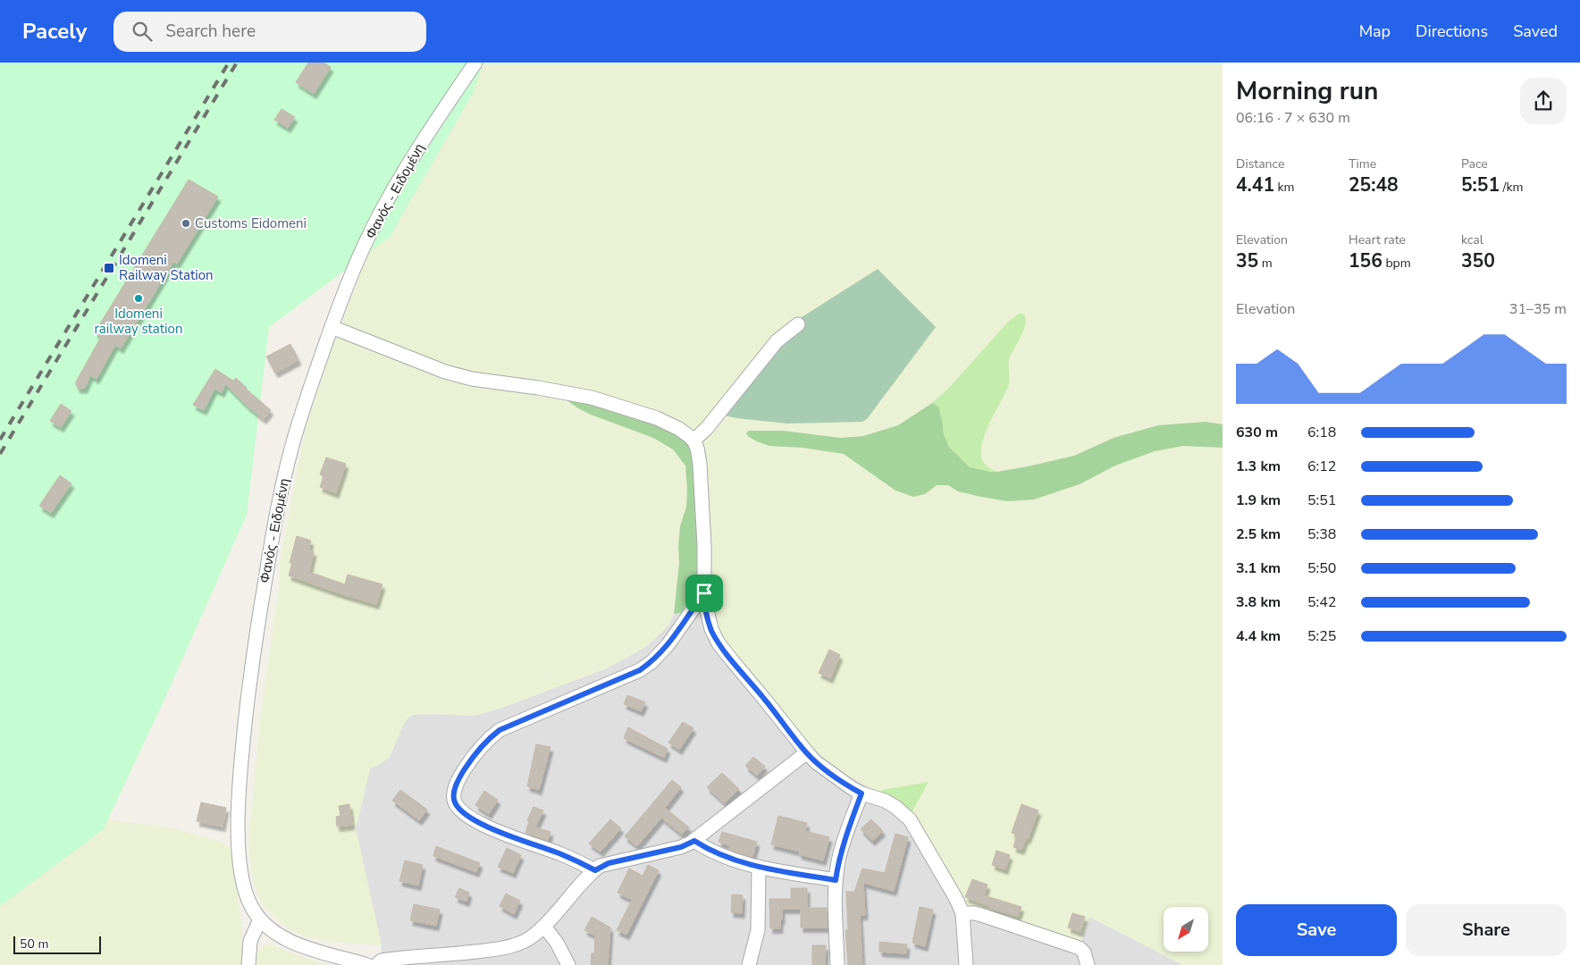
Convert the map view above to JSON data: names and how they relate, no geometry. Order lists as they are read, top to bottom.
{
  "streets": {
    "street": ["Φανός - Ειδομένη"]
  },
  "places": {
    "other": ["Customs Eidomeni", "Idomeni railway station"],
    "transit": ["Idomeni Railway Station"]
  },
  "scale_bar": "50 m",
  "north": "bottom left",
  "page": {
    "header": "Pacely",
    "search": "Search here",
    "nav": ["Map", "Directions", "Saved"],
    "heading": ["Morning run", "06:16 · 7 × 630 m"],
    "stats": [
      ["Distance", "4.41 km"],
      ["Time", "25:48"],
      ["Pace", "5:51 /km"],
      ["Elevation", "35 m"],
      ["Heart rate", "156 bpm"],
      ["kcal", "350"]
    ],
    "chart": ["Elevation", "31–35 m"],
    "list": [
      {
        "name": "630 m",
        "note": "6:18"
      },
      {
        "name": "1.3 km",
        "note": "6:12"
      },
      {
        "name": "1.9 km",
        "note": "5:51"
      },
      {
        "name": "2.5 km",
        "note": "5:38"
      },
      {
        "name": "3.1 km",
        "note": "5:50"
      },
      {
        "name": "3.8 km",
        "note": "5:42"
      },
      {
        "name": "4.4 km",
        "note": "5:25"
      }
    ],
    "buttons": ["Save", "Share"],
    "scale": "50 m"
  }
}
